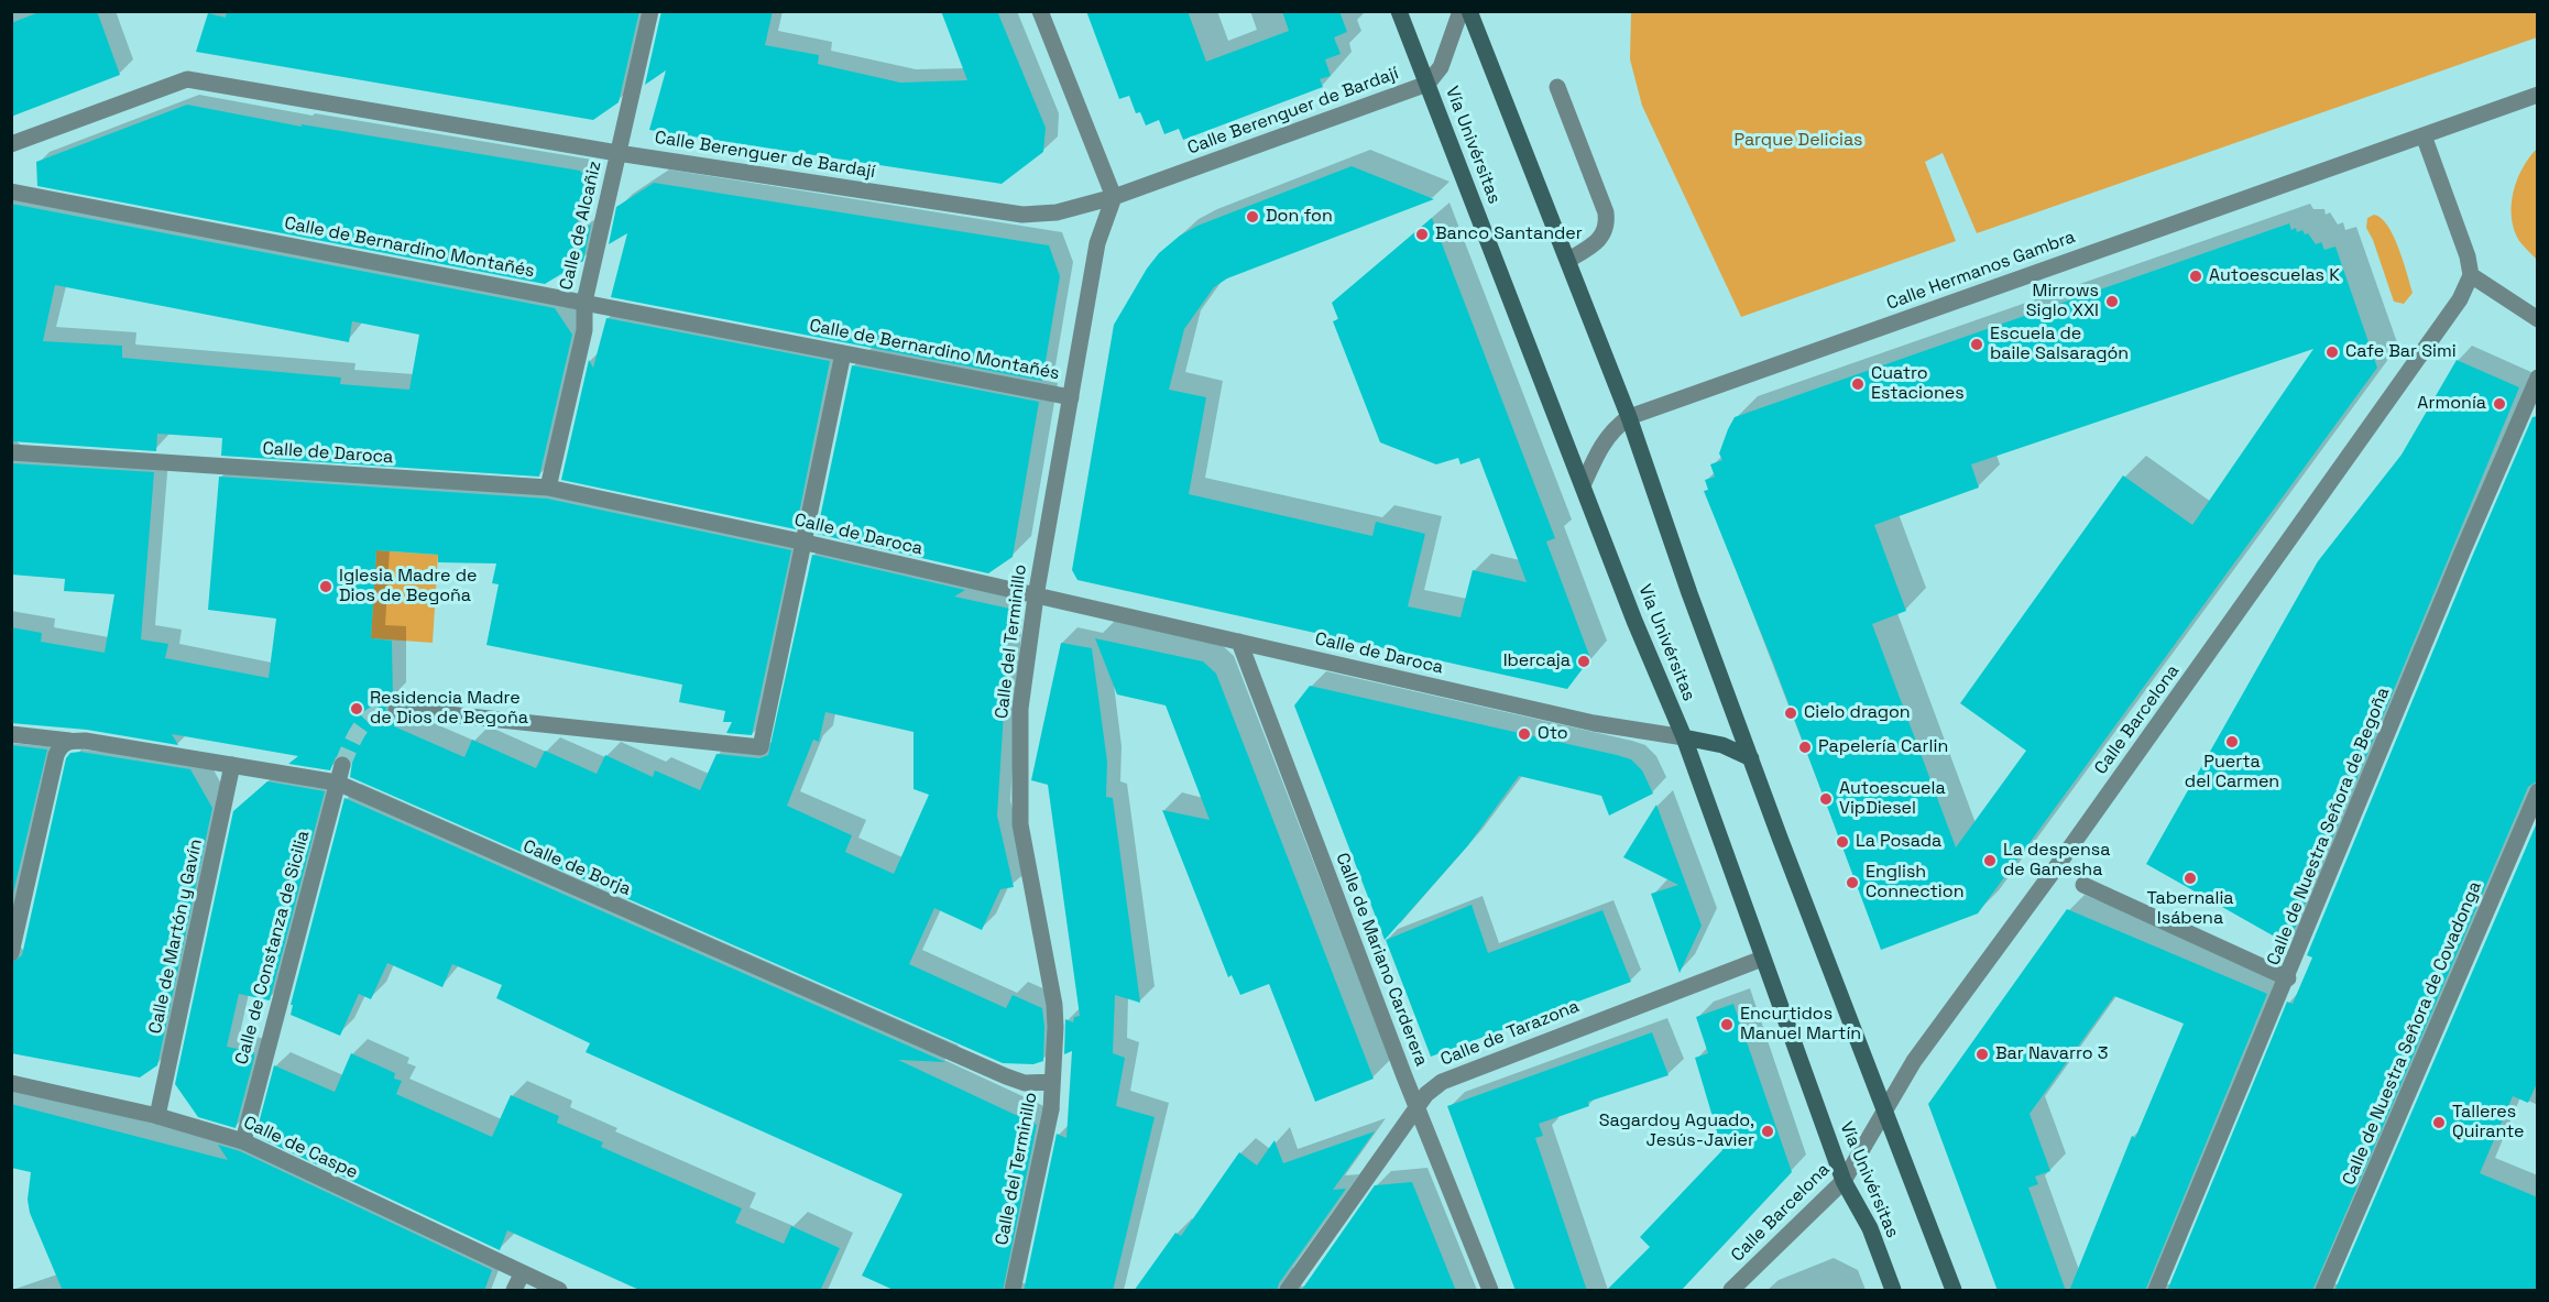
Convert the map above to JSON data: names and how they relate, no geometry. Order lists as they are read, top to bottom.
{
  "streets": {
    "main road": ["Vía Univérsitas"],
    "street": [
      "Calle Berenguer de Bardají",
      "Calle de Alcañiz",
      "Calle de Bernardino Montañés",
      "Calle Hermanos Gambra",
      "Calle de Daroca",
      "Calle del Terminillo",
      "Calle Barcelona",
      "Calle de Nuestra Señora de Begoña",
      "Calle de Borja",
      "Calle de Martón y Gavín",
      "Calle de Constanza de Sicilia",
      "Calle de Mariano Carderera",
      "Calle de Tarazona",
      "Calle de Nuestra Señora de Covadonga",
      "Calle de Caspe"
    ]
  },
  "crossings": [
    ["Calle Berenguer de Bardají", "Vía Univérsitas"],
    ["Calle Berenguer de Bardají", "Calle de Alcañiz"],
    ["Calle Berenguer de Bardají", "Calle del Terminillo"],
    ["Vía Univérsitas", "Calle Hermanos Gambra"],
    ["Vía Univérsitas", "Calle de Daroca"],
    ["Vía Univérsitas", "Calle Barcelona"],
    ["Vía Univérsitas", "Calle de Tarazona"],
    ["Calle de Alcañiz", "Calle de Bernardino Montañés"],
    ["Calle de Alcañiz", "Calle de Daroca"],
    ["Calle de Bernardino Montañés", "Calle del Terminillo"],
    ["Calle de Daroca", "Calle del Terminillo"],
    ["Calle de Daroca", "Calle de Mariano Carderera"],
    ["Calle del Terminillo", "Calle de Borja"],
    ["Calle de Borja", "Calle de Martón y Gavín"],
    ["Calle de Borja", "Calle de Constanza de Sicilia"],
    ["Calle de Martón y Gavín", "Calle de Caspe"],
    ["Calle de Constanza de Sicilia", "Calle de Caspe"],
    ["Calle de Mariano Carderera", "Calle de Tarazona"]
  ],
  "parks": ["Parque Delicias"],
  "places": [
    "Don fon",
    "Banco Santander",
    "Autoescuelas K",
    "Mirrows Siglo XXI",
    "Escuela de baile Salsaragón",
    "Cafe Bar Simi",
    "Cuatro Estaciones",
    "Armonía",
    "Iglesia Madre de Dios de Begoña",
    "Ibercaja",
    "Residencia Madre de Dios de Begoña",
    "Cielo dragon",
    "Oto",
    "Puerta del Carmen",
    "Papelería Carlin",
    "Autoescuela VipDiesel",
    "La Posada",
    "La despensa de Ganesha",
    "Tabernalia Isábena",
    "English Connection",
    "Encurtidos Manuel Martín",
    "Bar Navarro 3",
    "Talleres Quirante",
    "Sagardoy Aguado, Jesús-Javier"
  ]
}
